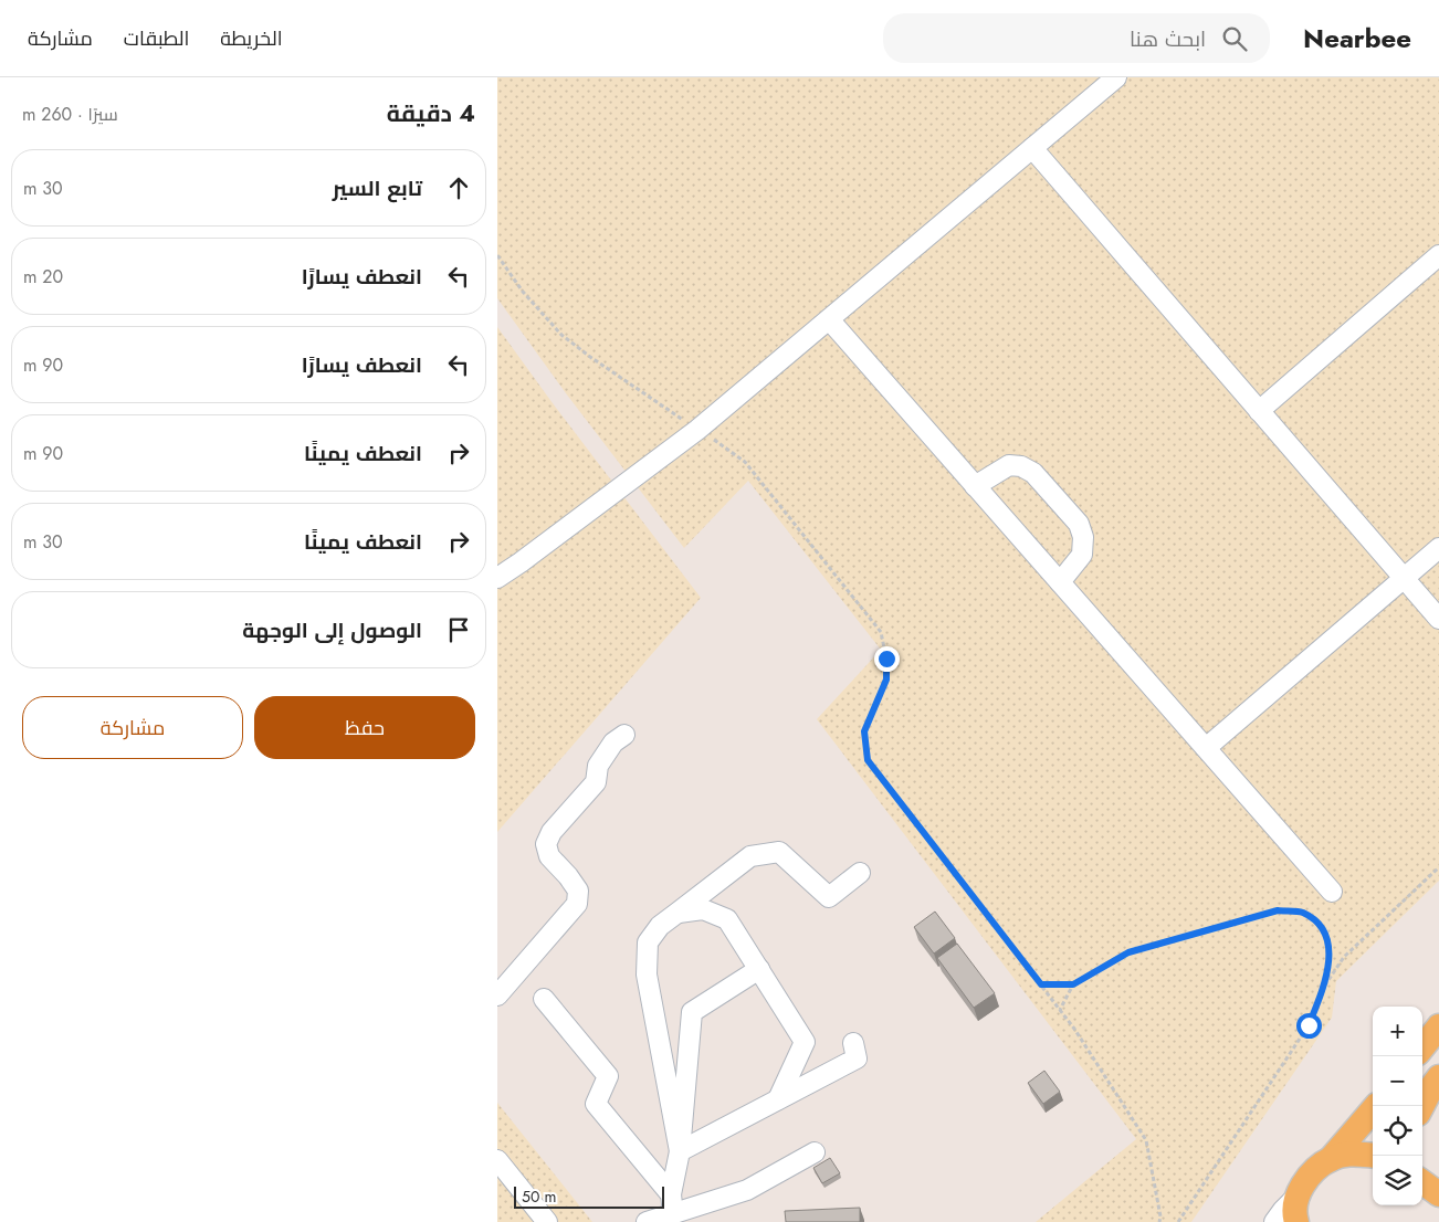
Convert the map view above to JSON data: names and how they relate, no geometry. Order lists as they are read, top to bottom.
{
  "scale_bar": "50 m",
  "page": {
    "header": "Nearbee",
    "search": "ابحث هنا",
    "nav": ["الخريطة", "الطبقات", "مشاركة"],
    "heading": ["4 دقيقة", "سيرًا · 260 m"],
    "list": [
      ["تابع السير", "30 m"],
      ["انعطف يسارًا", "20 m"],
      ["انعطف يسارًا", "90 m"],
      ["انعطف يمينًا", "90 m"],
      ["انعطف يمينًا", "30 m"],
      "الوصول إلى الوجهة"
    ],
    "buttons": ["حفظ", "مشاركة"],
    "map_buttons": ["+", "−"],
    "scale": "50 m"
  }
}
